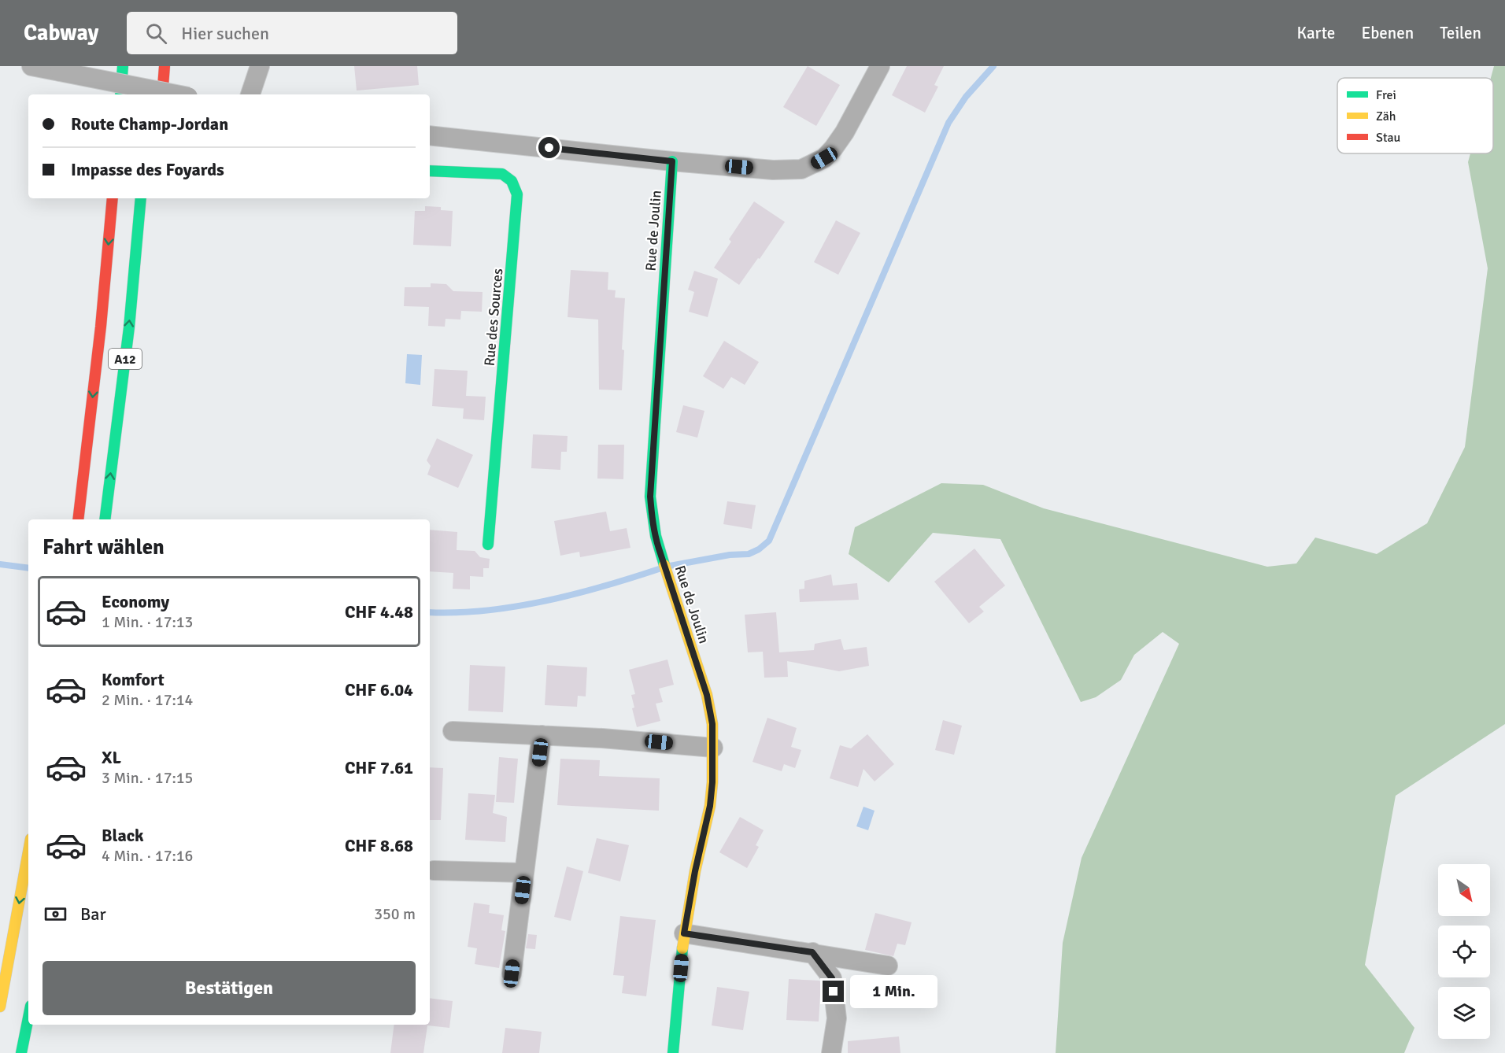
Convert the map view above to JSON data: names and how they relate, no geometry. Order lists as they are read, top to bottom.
{
  "streets": {
    "main road": ["Rue de Joulin", "Rue des Sources", "A12"]
  },
  "legend": ["Frei", "Zäh", "Stau"],
  "north": "bottom right",
  "page": {
    "header": "Cabway",
    "search": "Hier suchen",
    "nav": ["Karte", "Ebenen", "Teilen"],
    "banner": ["Route Champ-Jordan", "Impasse des Foyards"],
    "heading": "Fahrt wählen",
    "list": [
      {
        "name": "Economy",
        "note": "1 Min. · 17:13",
        "value": "CHF 4.48"
      },
      {
        "name": "Komfort",
        "note": "2 Min. · 17:14",
        "value": "CHF 6.04"
      },
      {
        "name": "XL",
        "note": "3 Min. · 17:15",
        "value": "CHF 7.61"
      },
      {
        "name": "Black",
        "note": "4 Min. · 17:16",
        "value": "CHF 8.68"
      }
    ],
    "pay": ["Bar", "350 m"],
    "buttons": "Bestätigen",
    "bubble": "1 Min."
  }
}
